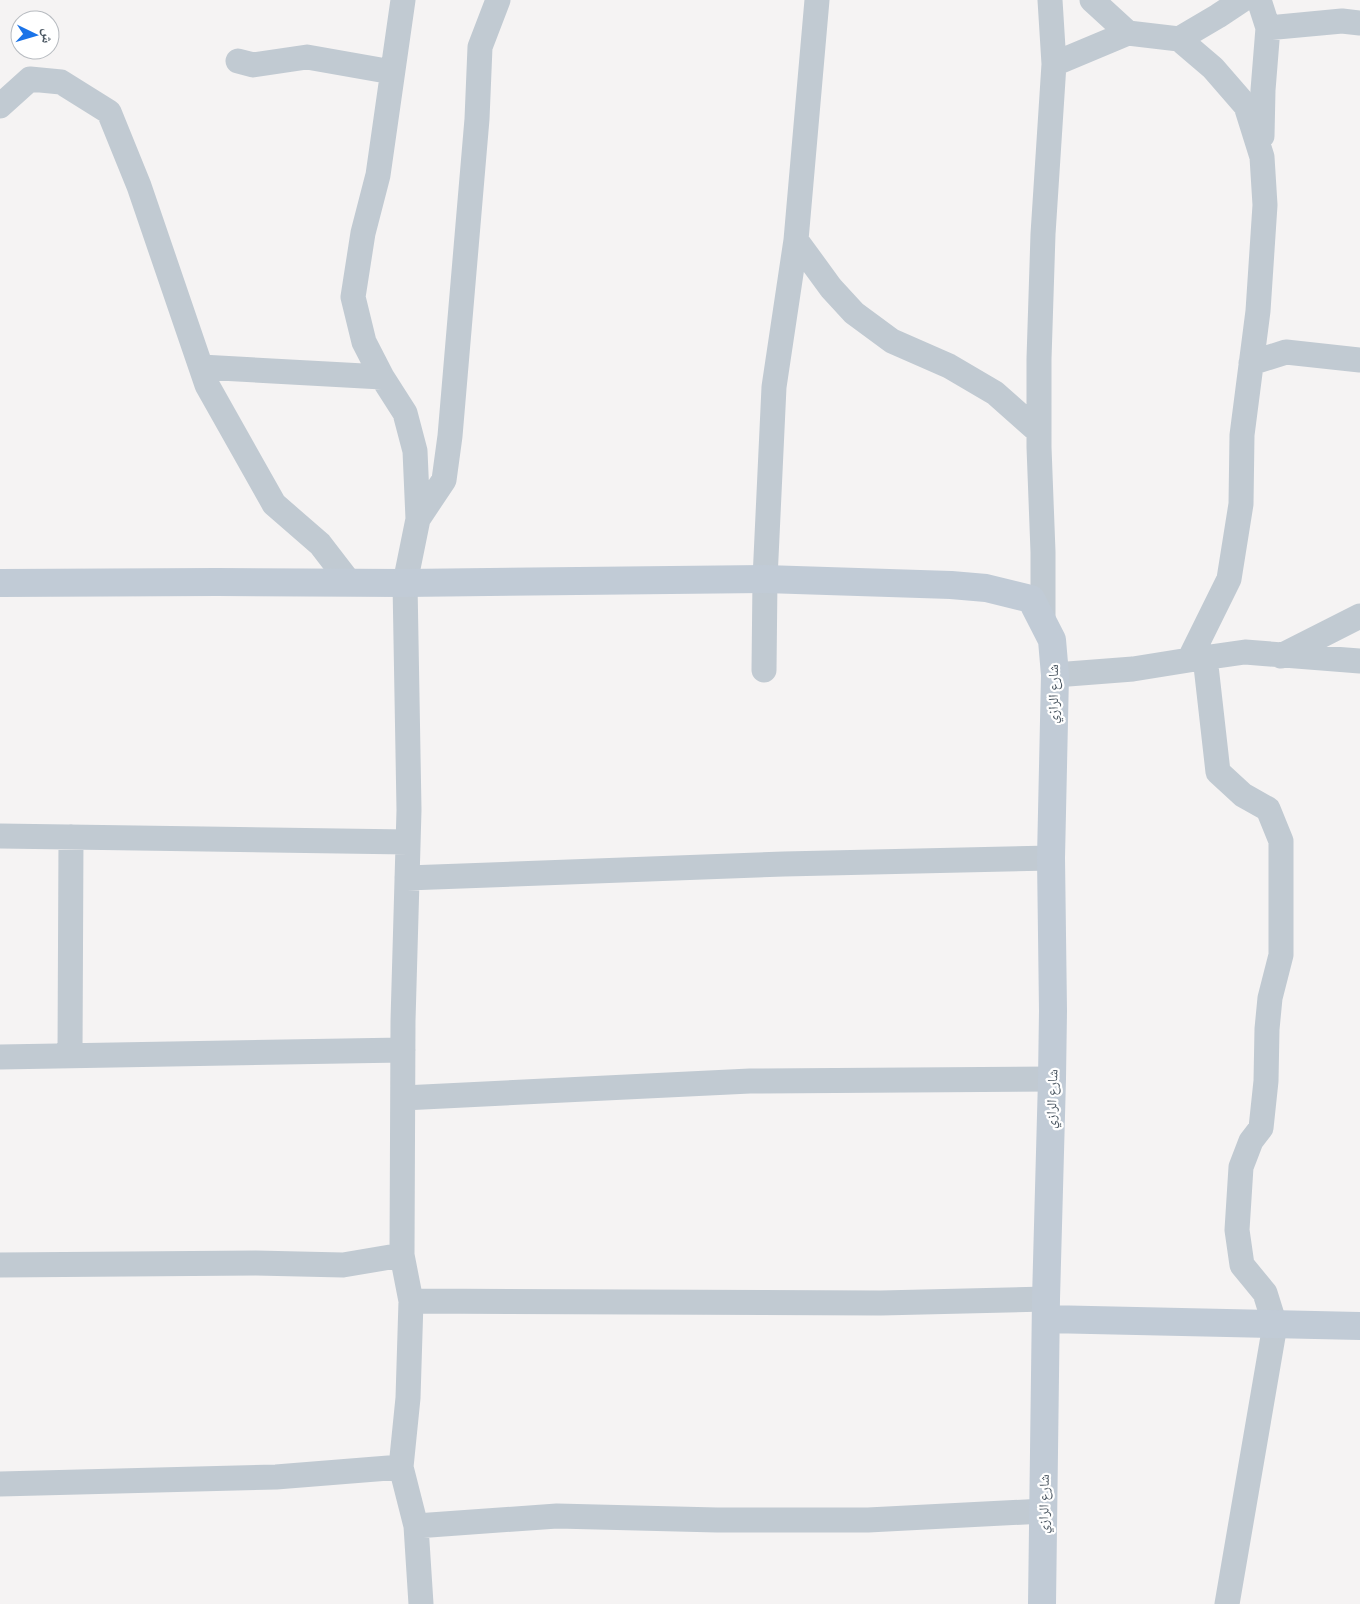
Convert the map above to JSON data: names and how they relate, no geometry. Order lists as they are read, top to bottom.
{
  "streets": {
    "street": ["شارع الرازي"]
  },
  "north": "right"
}
